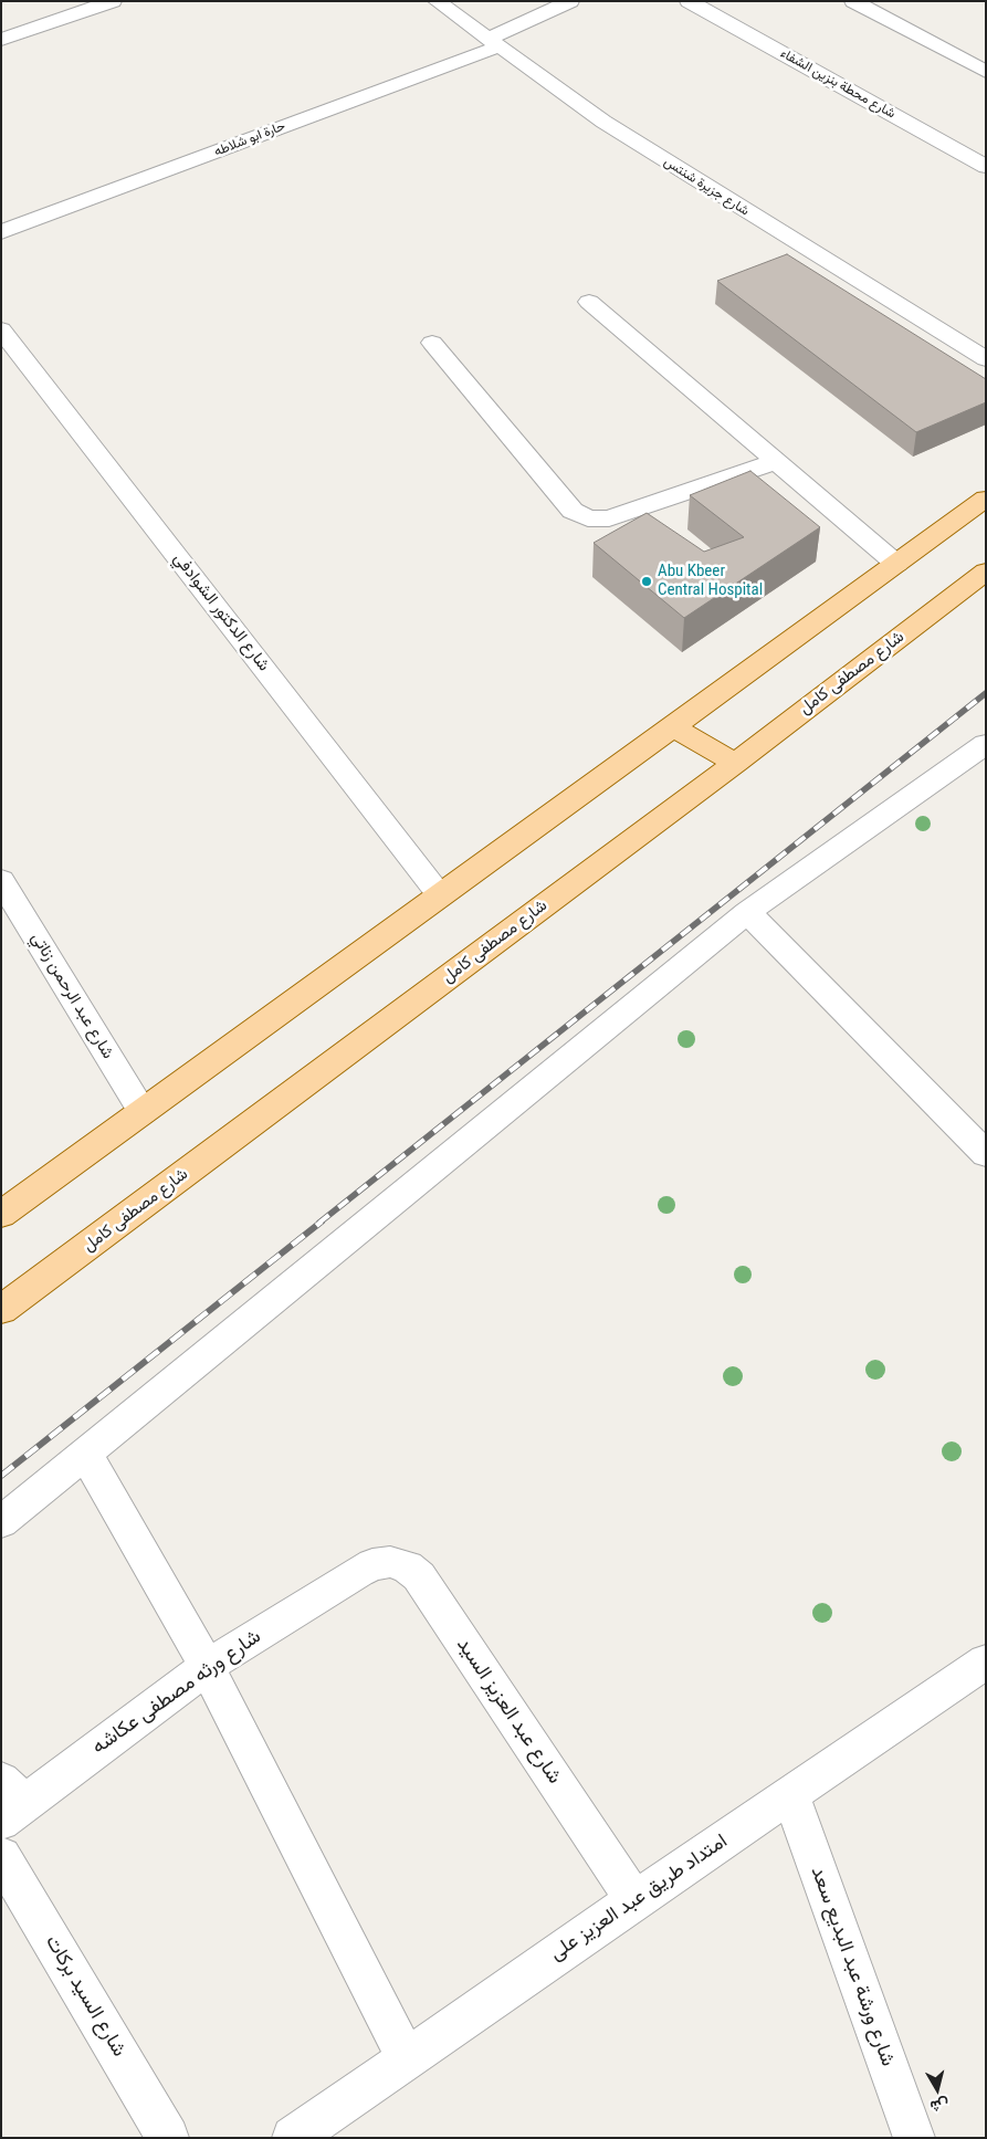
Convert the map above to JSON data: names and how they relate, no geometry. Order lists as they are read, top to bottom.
{
  "streets": {
    "main road": ["شارع مصطفى كامل"],
    "street": [
      "شارع محطة بنزين الشفاء",
      "حارة ابو شلاطه",
      "شارع جزيرة شنتس",
      "شارع الدكتور الشوادفي",
      "شارع عبد الرحمن زناتي",
      "شارع ورثه مصطفى عكاشه",
      "شارع عبد العزيز السيد",
      "امتداد طريق عبد العزيز على",
      "شارع ورشة عبد البديع سعد",
      "شارع السيد بركات"
    ]
  },
  "crossings": [
    ["حارة ابو شلاطه", "شارع جزيرة شنتس"],
    ["شارع ورثه مصطفى عكاشه", "شارع عبد العزيز السيد"],
    ["شارع عبد العزيز السيد", "امتداد طريق عبد العزيز على"],
    ["امتداد طريق عبد العزيز على", "شارع ورشة عبد البديع سعد"]
  ],
  "places": ["Abu Kbeer Central Hospital"],
  "north": "bottom"
}
